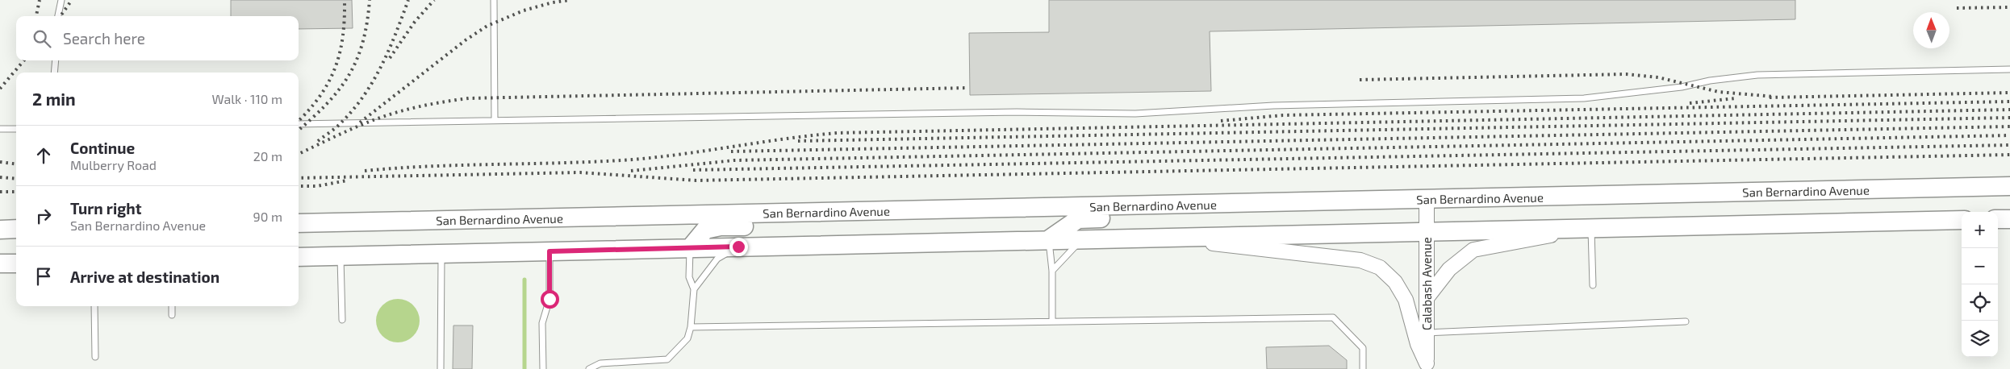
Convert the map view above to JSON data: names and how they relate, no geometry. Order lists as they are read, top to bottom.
{
  "streets": {
    "main road": ["San Bernardino Avenue"],
    "street": ["Calabash Avenue"]
  },
  "crossings": [
    ["San Bernardino Avenue", "Calabash Avenue"]
  ],
  "north": "top",
  "page": {
    "search": "Search here",
    "heading": ["2 min", "Walk · 110 m"],
    "list": [
      ["Continue", "Mulberry Road", "20 m"],
      ["Turn right", "San Bernardino Avenue", "90 m"],
      "Arrive at destination"
    ],
    "map_buttons": ["+", "−"]
  }
}
